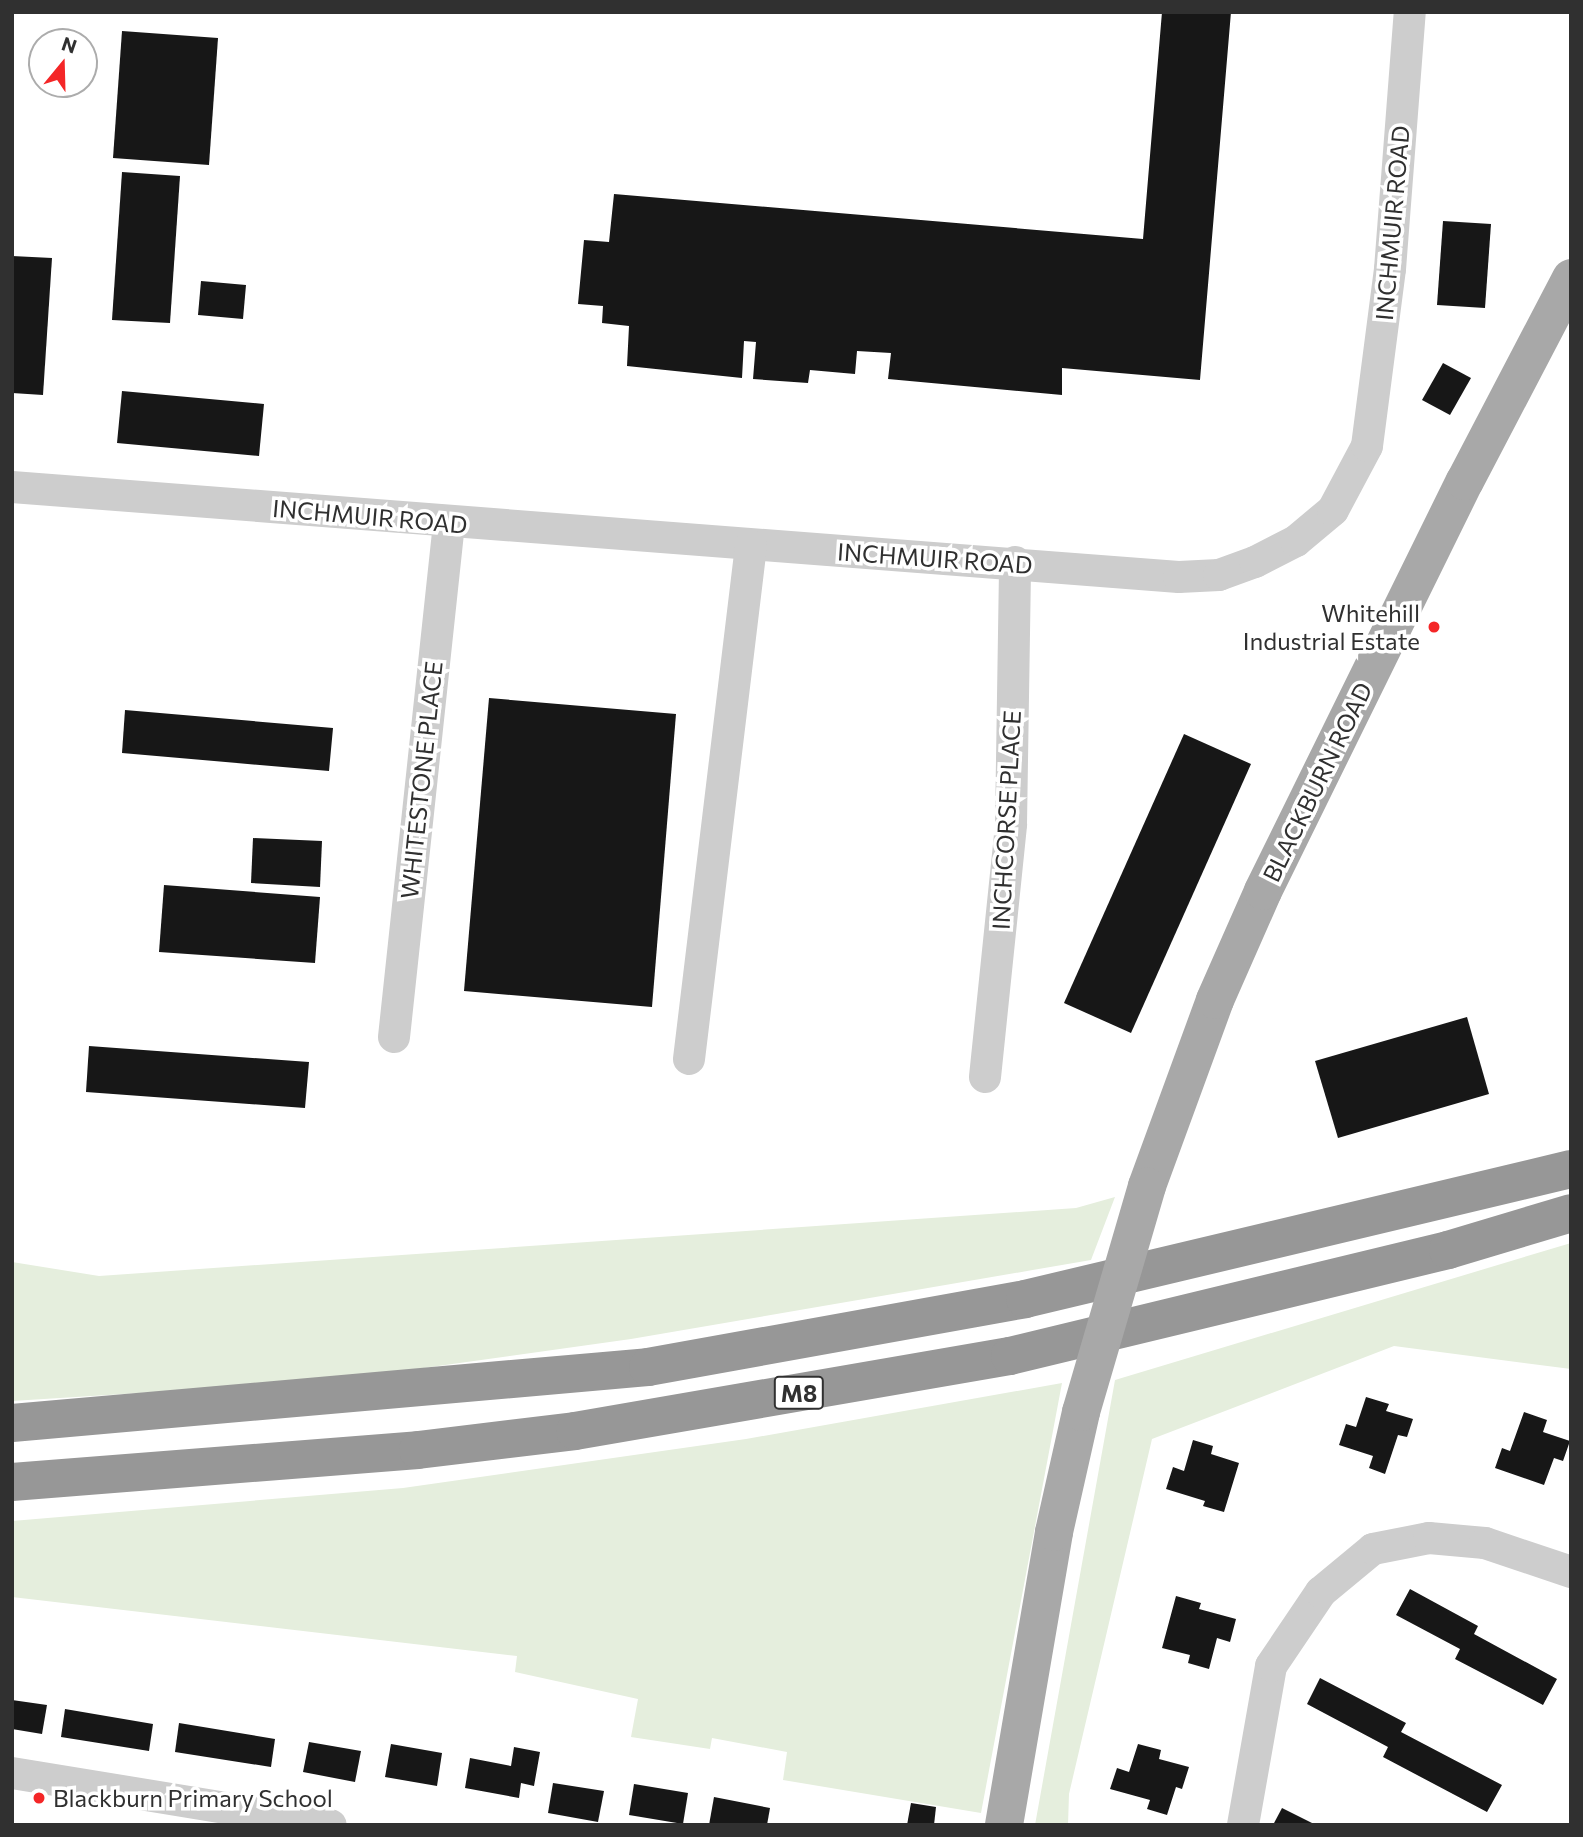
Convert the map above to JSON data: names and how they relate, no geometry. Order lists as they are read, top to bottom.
{
  "streets": {
    "highway": ["M8"],
    "main road": ["BLACKBURN ROAD"],
    "street": ["INCHMUIR ROAD", "WHITESTONE PLACE", "INCHCORSE PLACE"]
  },
  "crossings": [
    ["INCHMUIR ROAD", "WHITESTONE PLACE"],
    ["INCHMUIR ROAD", "INCHCORSE PLACE"]
  ],
  "places": ["Whitehill Industrial Estate", "Blackburn Primary School"],
  "north": "top"
}
